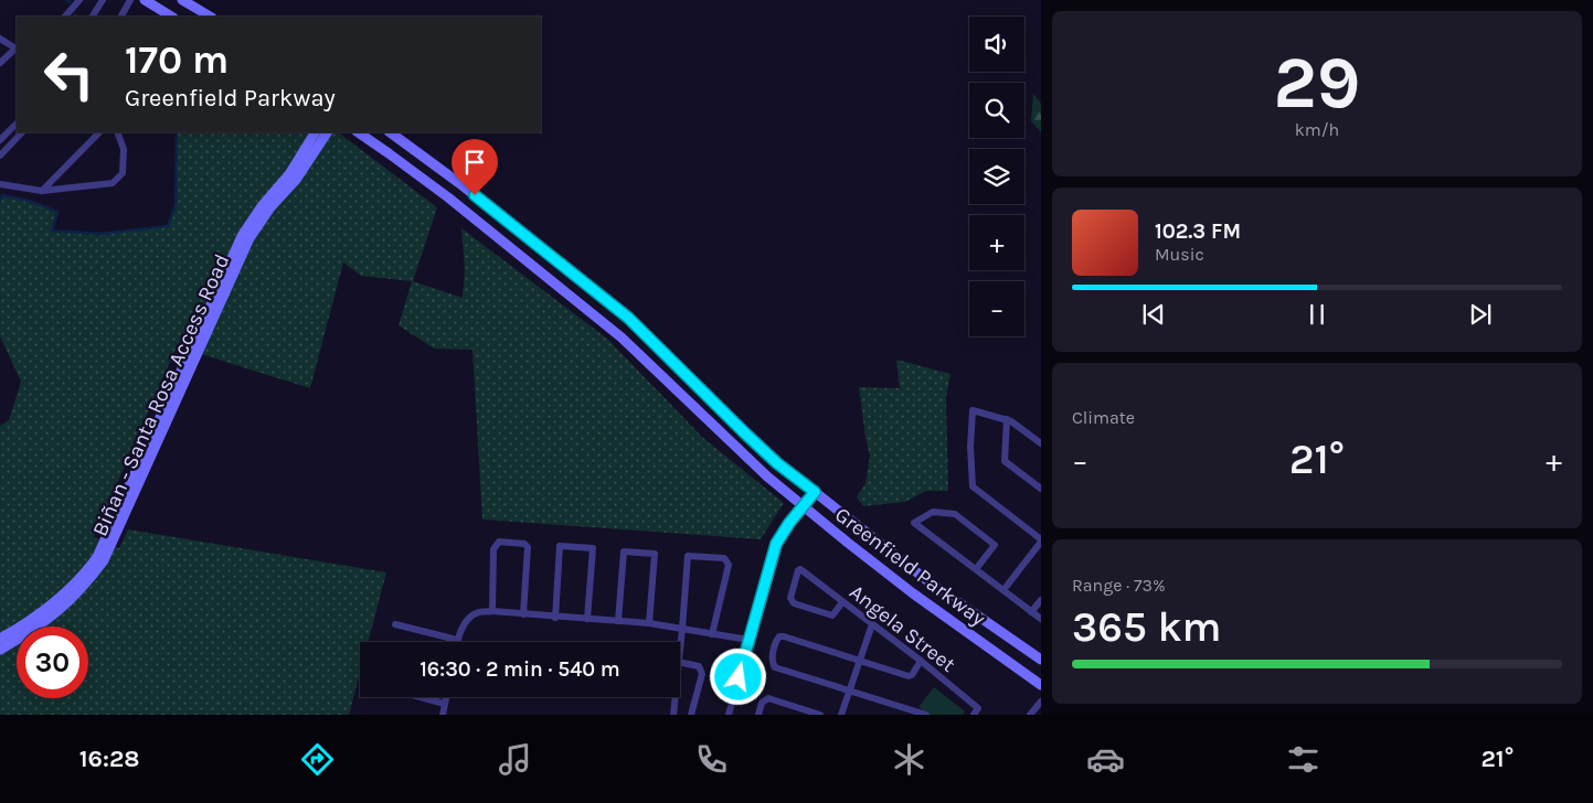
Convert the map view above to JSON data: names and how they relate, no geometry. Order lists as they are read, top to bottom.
{
  "streets": {
    "main road": ["Biñan - Santa Rosa Access Road", "Greenfield Parkway"],
    "street": ["Angela Street"]
  },
  "page": {
    "tile": [
      ["29", "km/h"],
      "Climate",
      ["Range · 73%", "365 km"]
    ],
    "map_buttons": ["+", "−"],
    "turn": ["170 m", "Greenfield Parkway"],
    "song": ["102.3 FM", "Music"],
    "heat": ["−", "21°", "+"],
    "limit": "30",
    "trip": "16:30 · 2 min · 540 m",
    "tabs": ["16:28", "21°"]
  }
}
